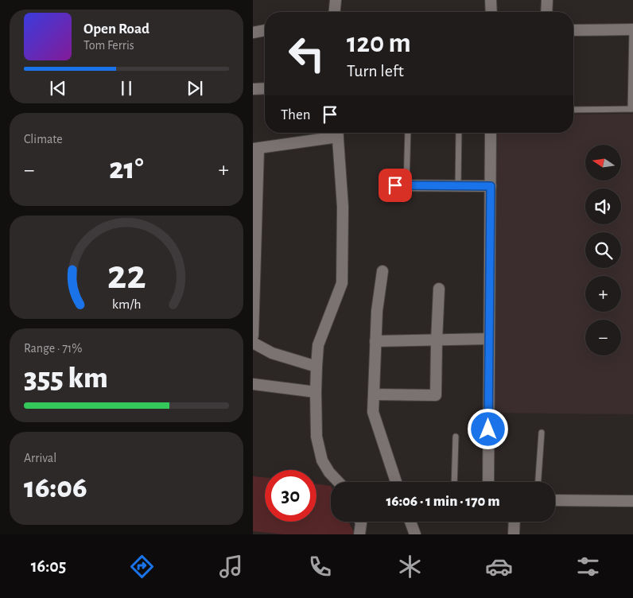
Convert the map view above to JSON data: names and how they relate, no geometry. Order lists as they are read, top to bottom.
{
  "north": "left",
  "page": {
    "turn": ["120 m", "Turn left"],
    "song": ["Open Road", "Tom Ferris"],
    "then": "Then",
    "tile": [
      "Climate",
      ["Range · 71%", "355 km"],
      ["Arrival", "16:06"]
    ],
    "map_buttons": ["+", "−"],
    "heat": ["−", "21°", "+"],
    "limit": "30",
    "trip": "16:06 · 1 min · 170 m",
    "tabs": "16:05",
    "gauge": ["22", "km/h"]
  }
}
